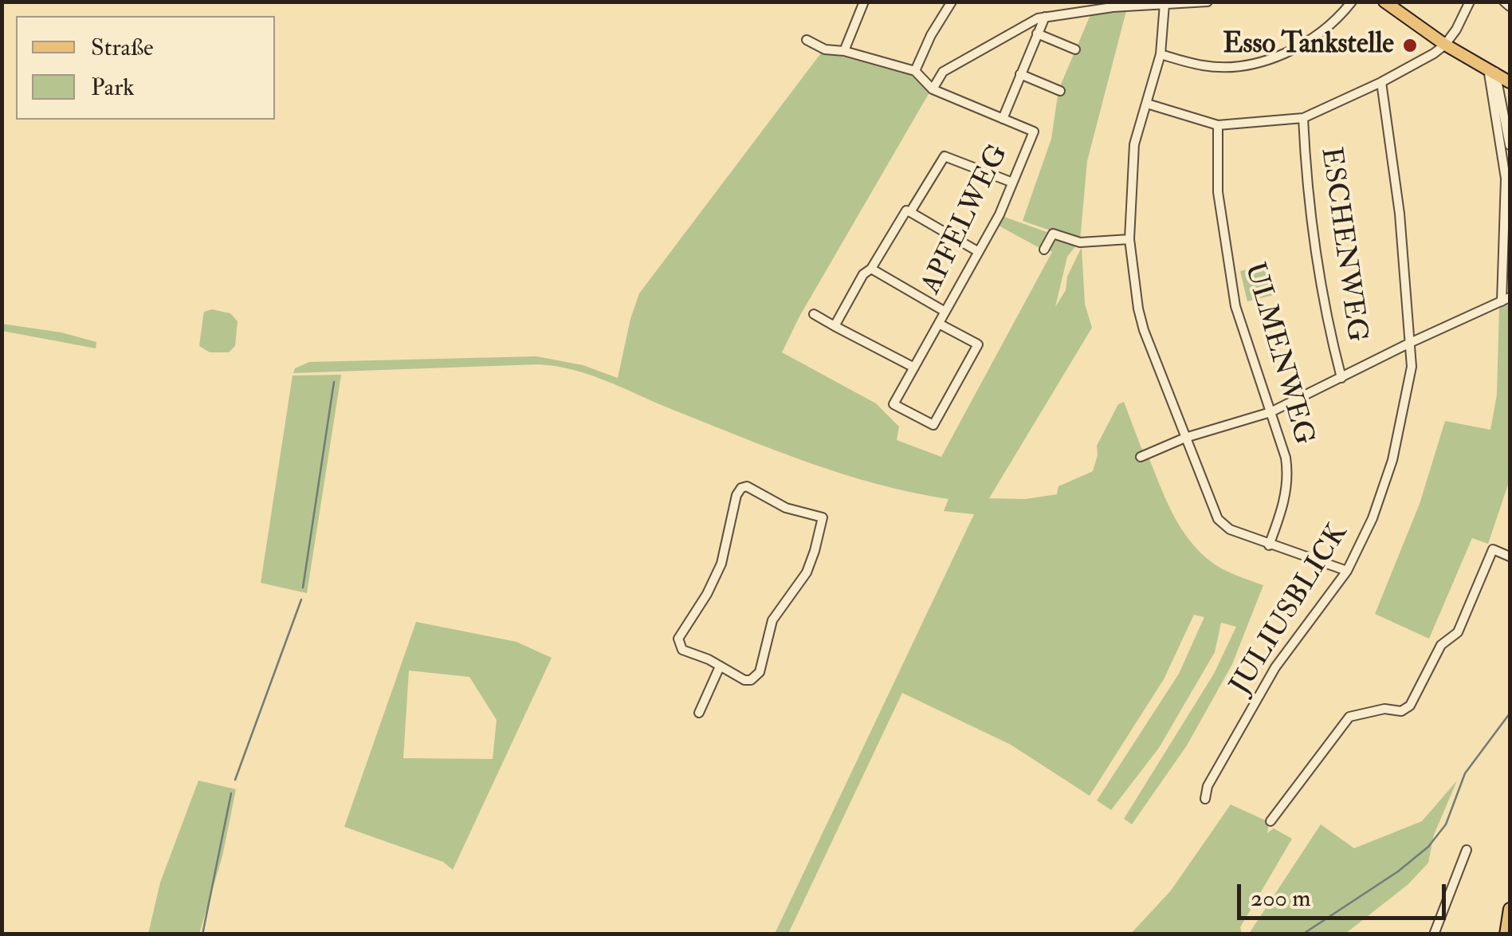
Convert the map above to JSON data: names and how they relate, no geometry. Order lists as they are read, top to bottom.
{
  "streets": {
    "street": [
      "APFELWEG",
      "ESCHENWEG",
      "ULMENWEG",
      "JULIUSBLICK"
    ]
  },
  "places": ["Esso Tankstelle"],
  "legend": ["Straße", "Park"],
  "scale_bar": "200 m"
}
